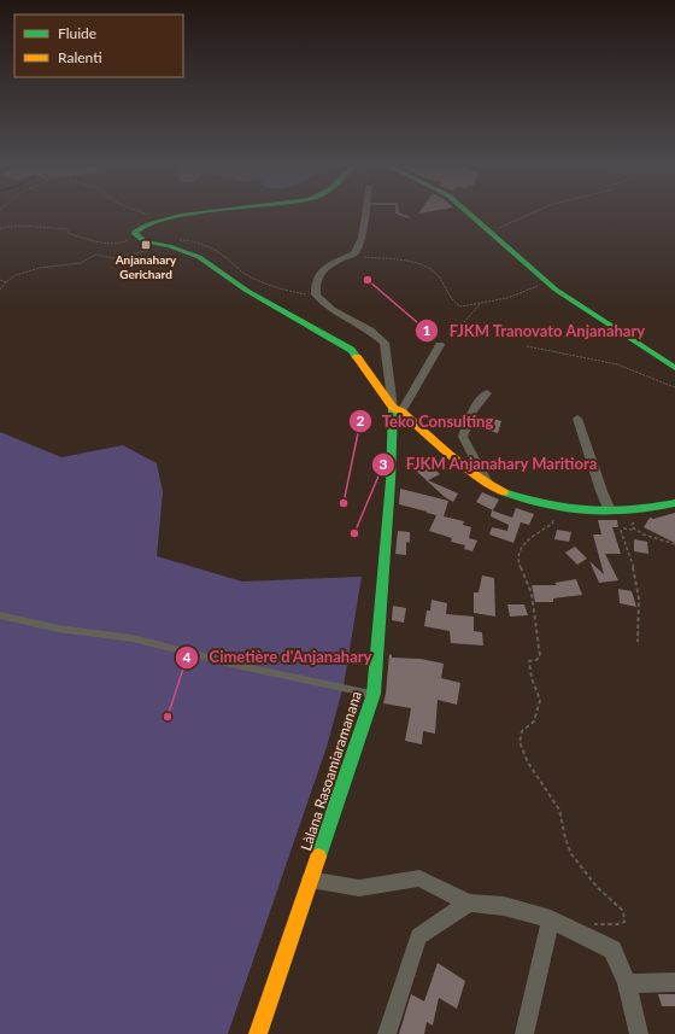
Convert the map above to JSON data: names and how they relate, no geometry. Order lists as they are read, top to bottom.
{
  "streets": {
    "main road": ["Làlana Rasoamiaramanana"]
  },
  "places": {
    "transit": ["Anjanahary Gerichard"],
    "other": [
      "FJKM Tranovato Anjanahary",
      "Teko Consulting",
      "FJKM Anjanahary Maritiora",
      "Cimetière d'Anjanahary"
    ]
  },
  "legend": ["Fluide", "Ralenti"]
}
